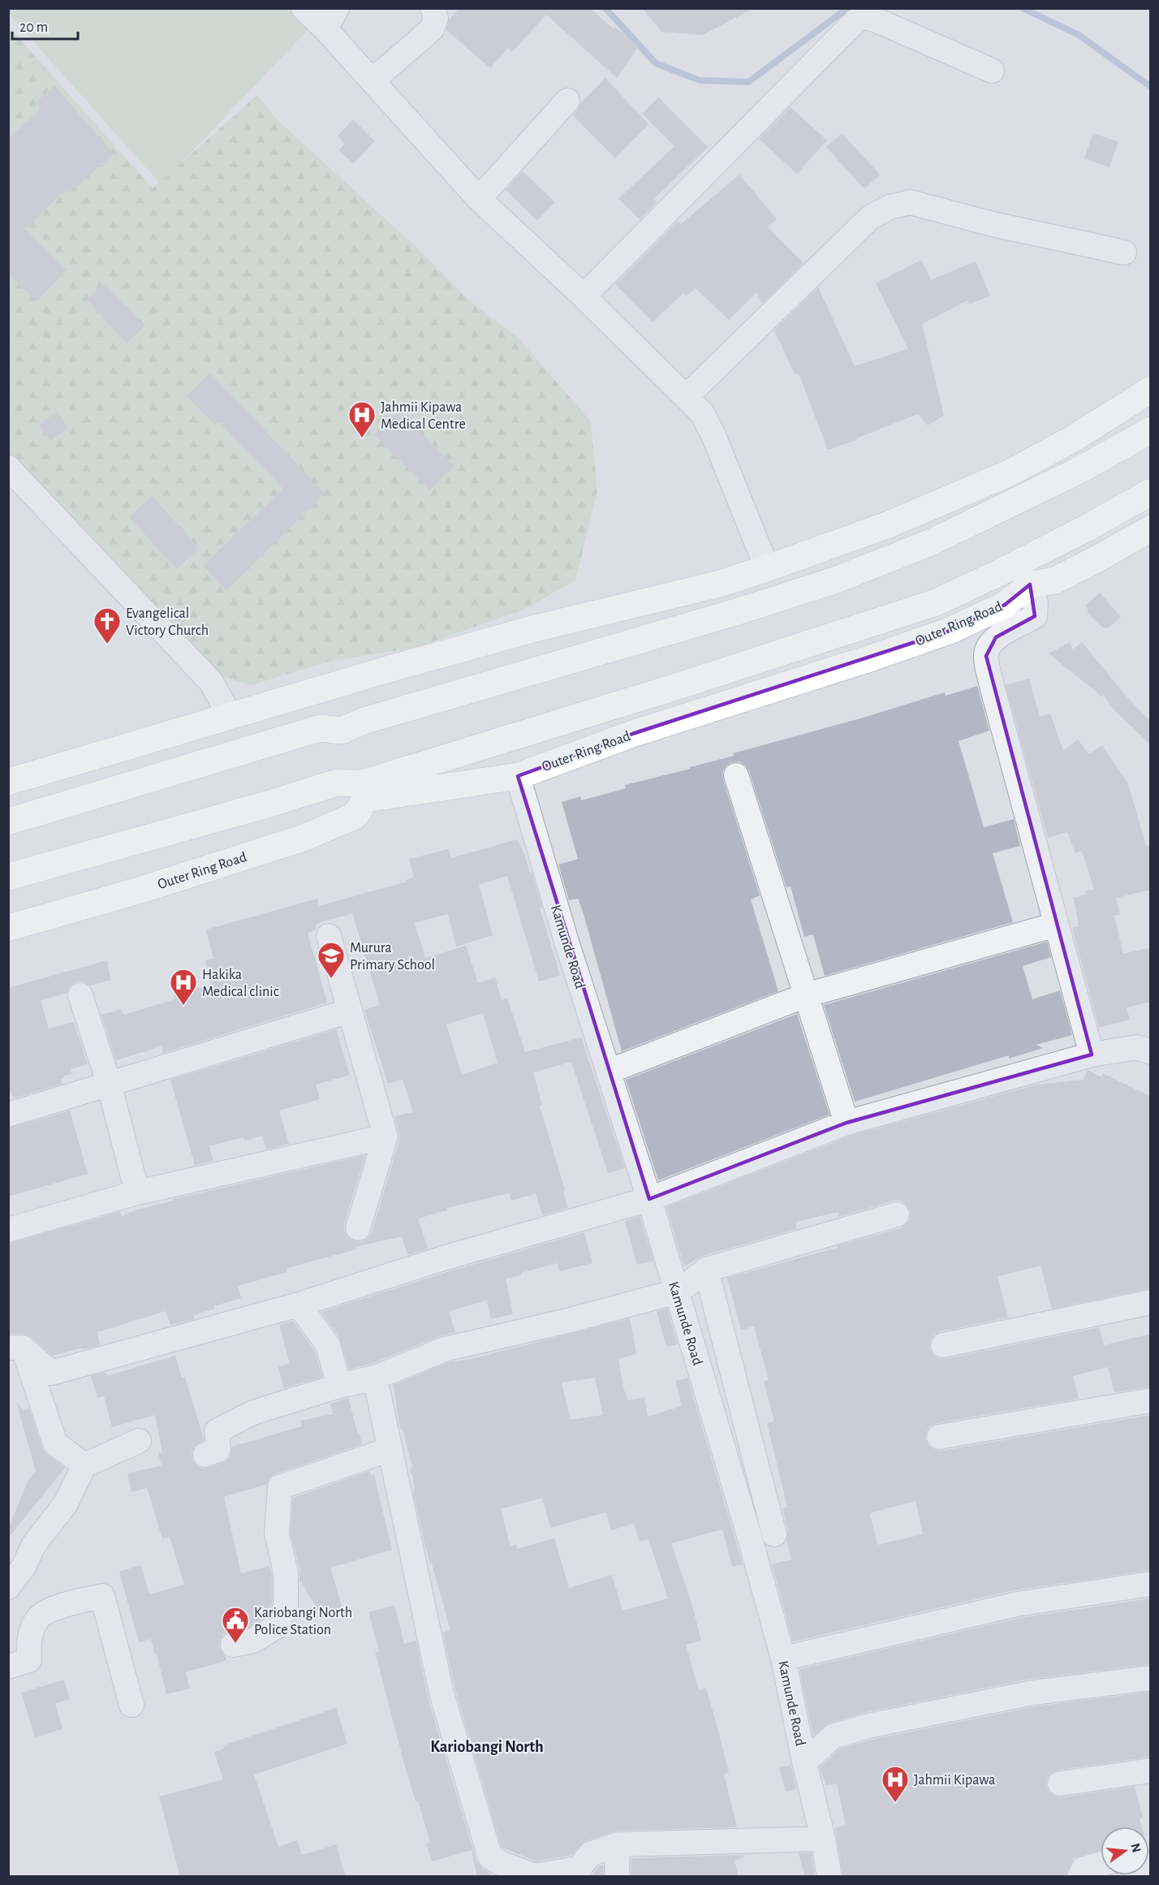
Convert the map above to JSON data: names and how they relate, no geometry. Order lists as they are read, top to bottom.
{
  "streets": {
    "main road": ["Outer Ring Road"],
    "street": ["Kamunde Road"]
  },
  "crossings": [
    ["Outer Ring Road", "Kamunde Road"]
  ],
  "districts": ["Kariobangi North"],
  "places": {
    "hospital": ["Jahmii Kipawa Medical Centre", "Hakika Medical clinic", "Jahmii Kipawa"],
    "church": ["Evangelical Victory Church"],
    "school or university": ["Murura Primary School"],
    "public building": ["Kariobangi North Police Station"]
  },
  "scale_bar": "20 m",
  "north": "right"
}
